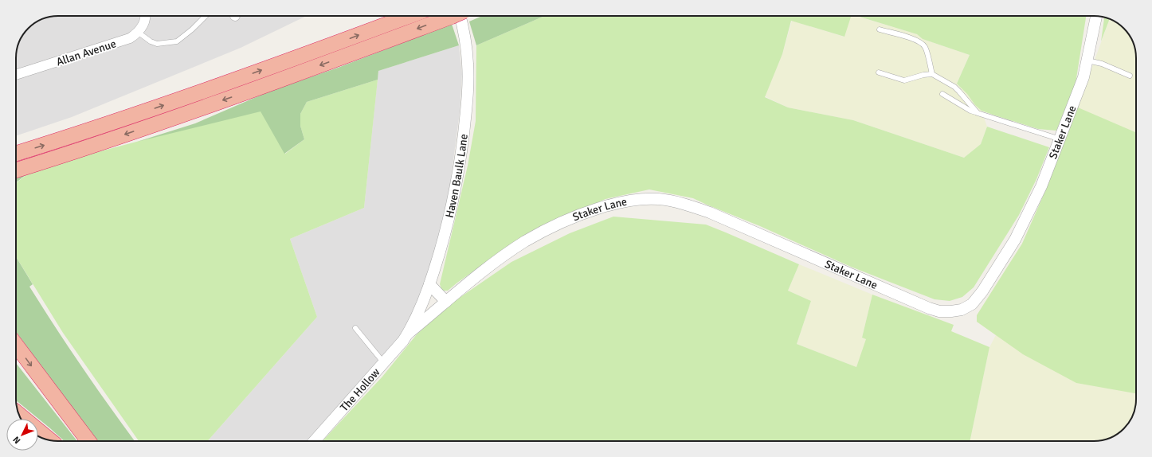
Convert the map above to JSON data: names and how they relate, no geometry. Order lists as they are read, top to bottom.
{
  "streets": {
    "street": [
      "Allan Avenue",
      "Staker Lane",
      "Haven Baulk Lane",
      "The Hollow"
    ]
  },
  "crossings": [
    ["Staker Lane", "Haven Baulk Lane"],
    ["Staker Lane", "The Hollow"],
    ["Haven Baulk Lane", "The Hollow"]
  ],
  "north": "bottom left"
}
